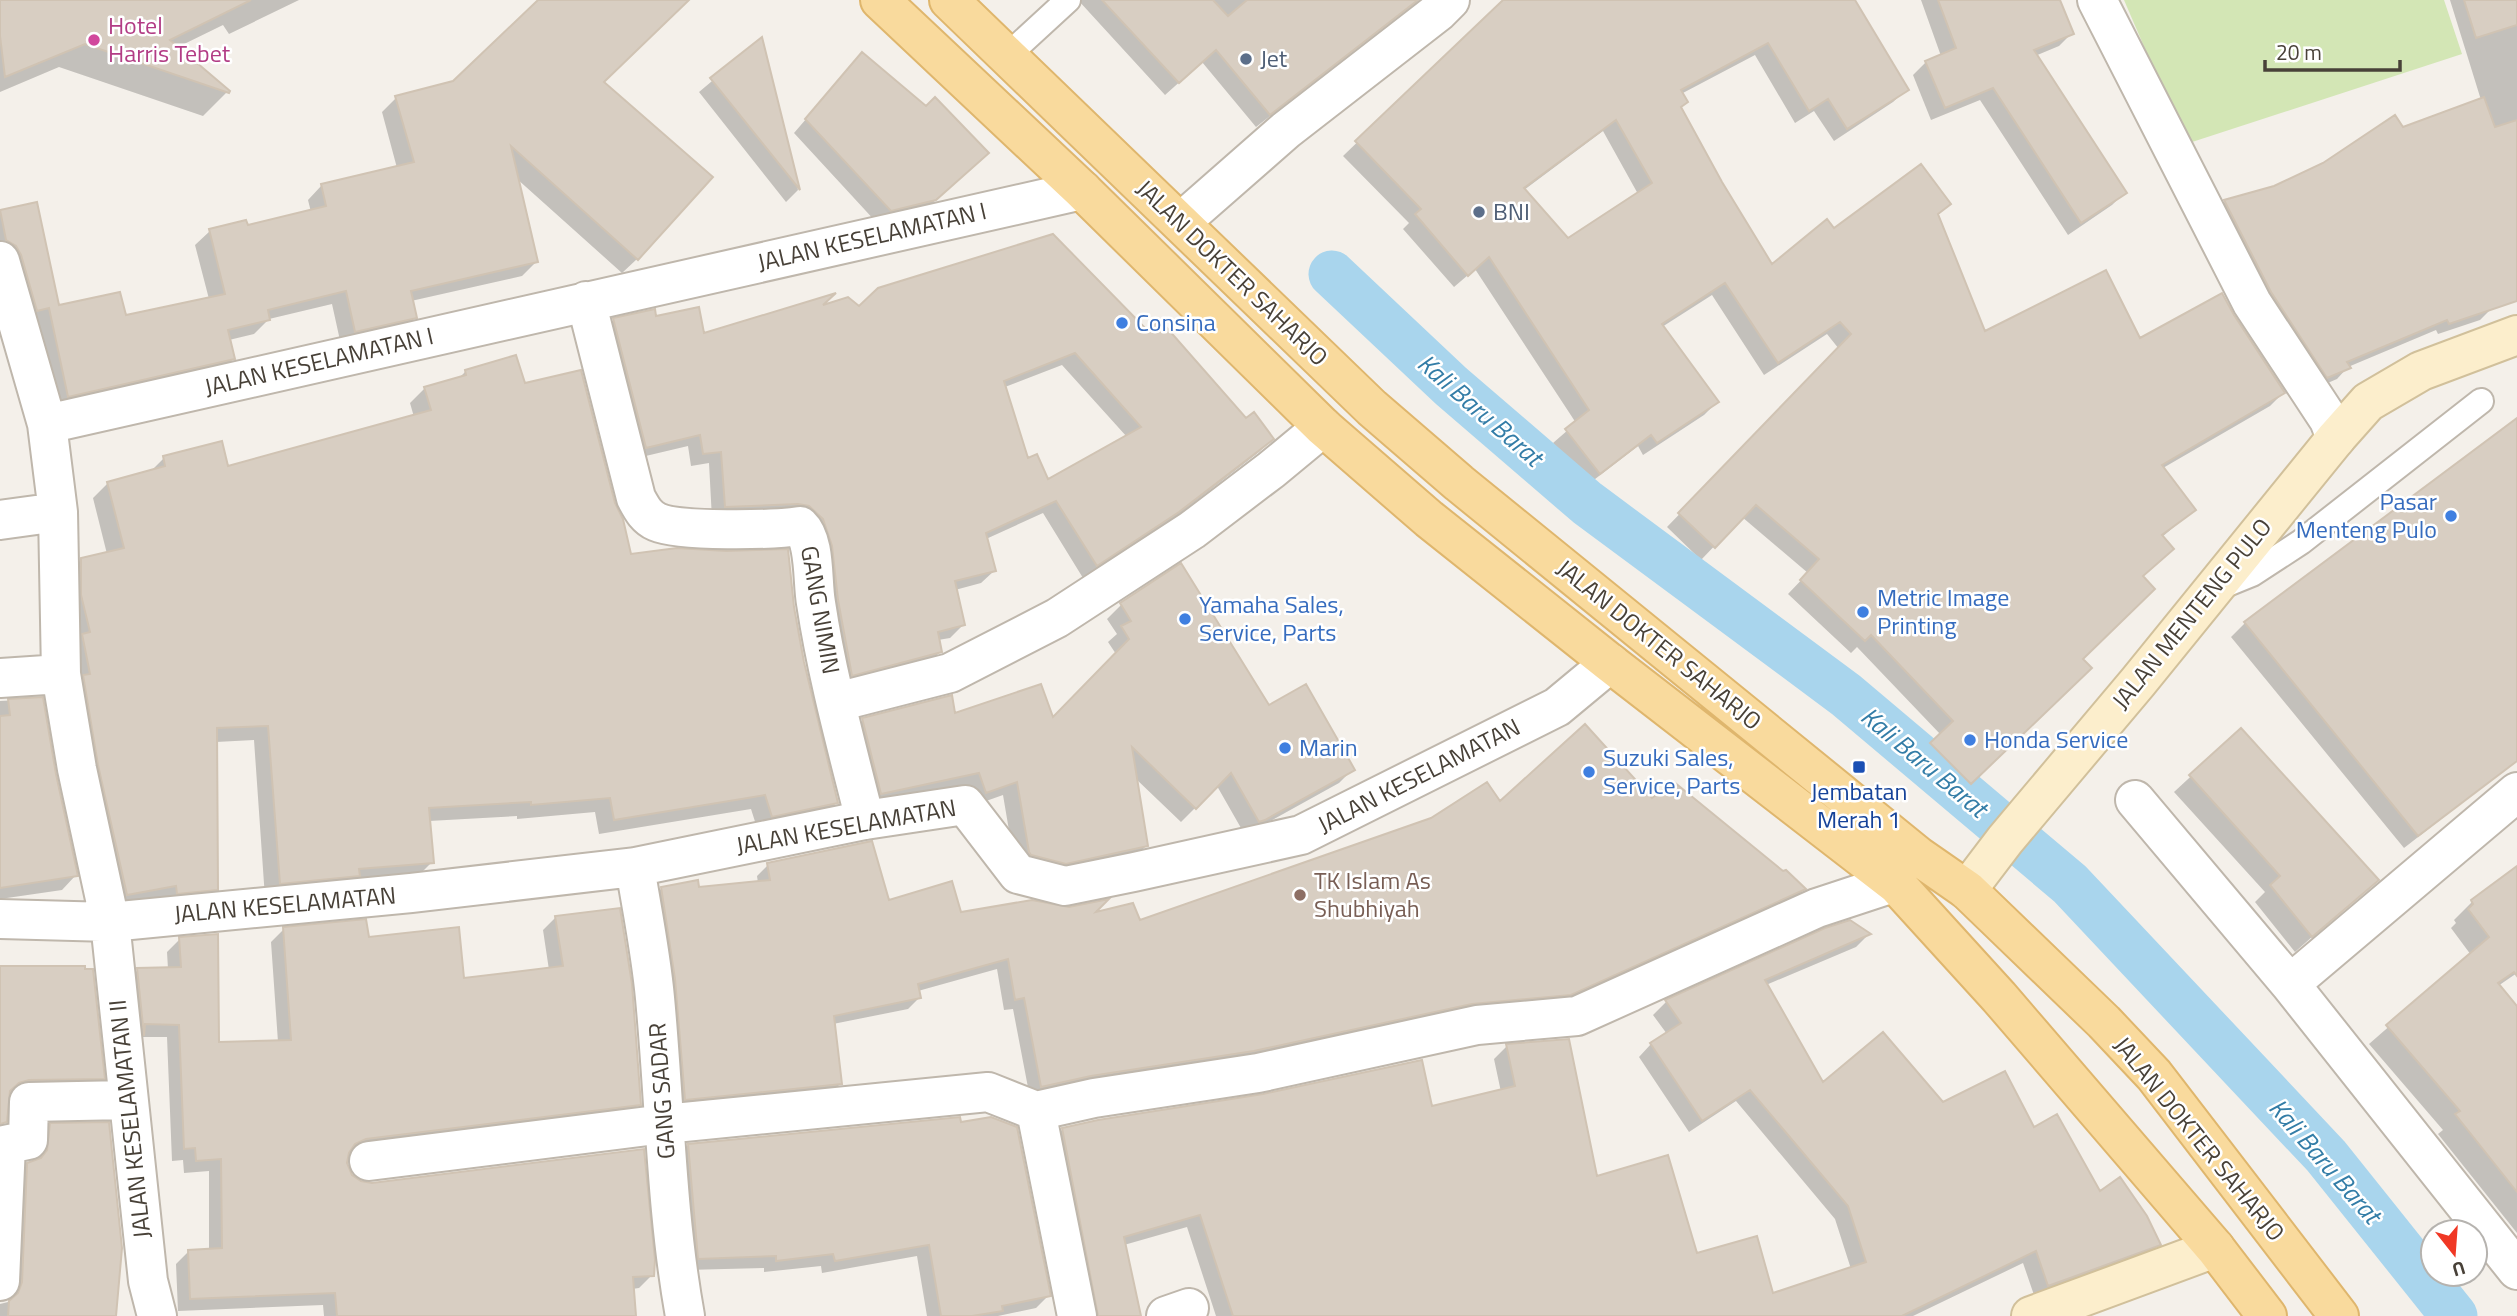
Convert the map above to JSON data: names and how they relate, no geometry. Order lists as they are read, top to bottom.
{
  "streets": {
    "main road": ["JALAN DOKTER SAHARJO"],
    "street": [
      "JALAN KESELAMATAN I",
      "GANG NIMIN",
      "JALAN MENTENG PULO",
      "JALAN KESELAMATAN",
      "GANG SADAR",
      "JALAN KESELAMATAN II"
    ]
  },
  "crossings": [
    ["JALAN KESELAMATAN I", "JALAN DOKTER SAHARJO"],
    ["JALAN KESELAMATAN I", "GANG NIMIN"],
    ["JALAN DOKTER SAHARJO", "JALAN MENTENG PULO"],
    ["JALAN DOKTER SAHARJO", "JALAN KESELAMATAN"],
    ["GANG NIMIN", "JALAN KESELAMATAN"],
    ["JALAN KESELAMATAN", "GANG SADAR"],
    ["JALAN KESELAMATAN", "JALAN KESELAMATAN II"]
  ],
  "water": ["Kali Baru Barat"],
  "places": {
    "other": [
      "Hotel Harris Tebet",
      "Jet",
      "BNI",
      "Consina",
      "Pasar Menteng Pulo",
      "Metric Image Printing",
      "Yamaha Sales, Service, Parts",
      "Honda Service",
      "Marin",
      "Suzuki Sales, Service, Parts",
      "TK Islam As Shubhiyah"
    ],
    "transit": ["Jembatan Merah 1"]
  },
  "scale_bar": "20 m",
  "north": "bottom"
}
